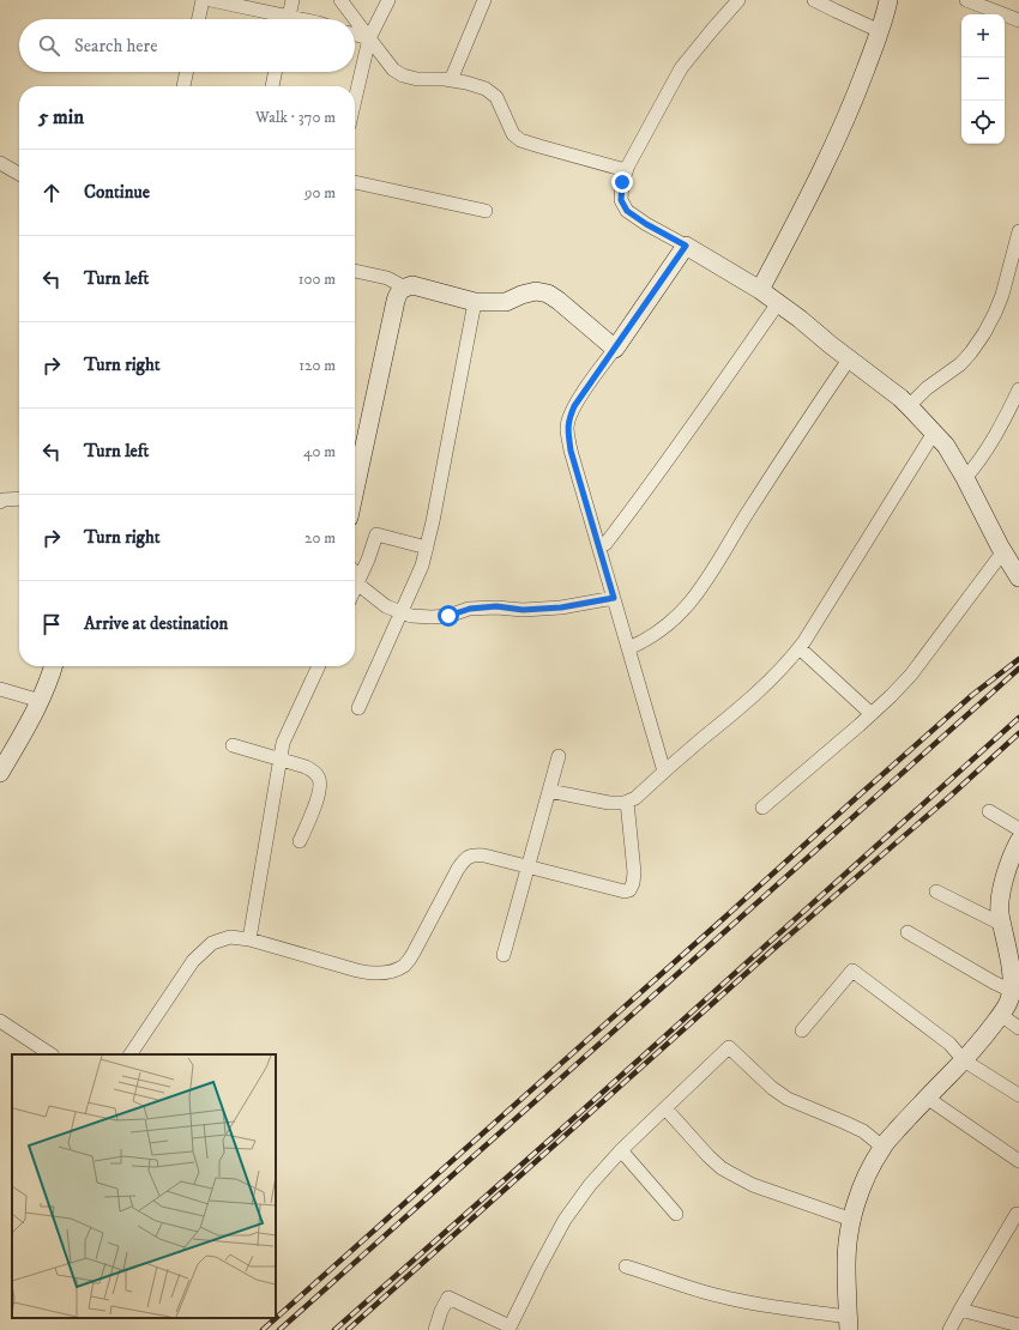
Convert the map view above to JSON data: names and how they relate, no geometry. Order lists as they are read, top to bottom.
{
  "page": {
    "map_buttons": ["+", "−"],
    "search": "Search here",
    "heading": ["5 min", "Walk · 370 m"],
    "list": [
      ["Continue", "90 m"],
      ["Turn left", "100 m"],
      ["Turn right", "120 m"],
      ["Turn left", "40 m"],
      ["Turn right", "20 m"],
      "Arrive at destination"
    ]
  }
}
